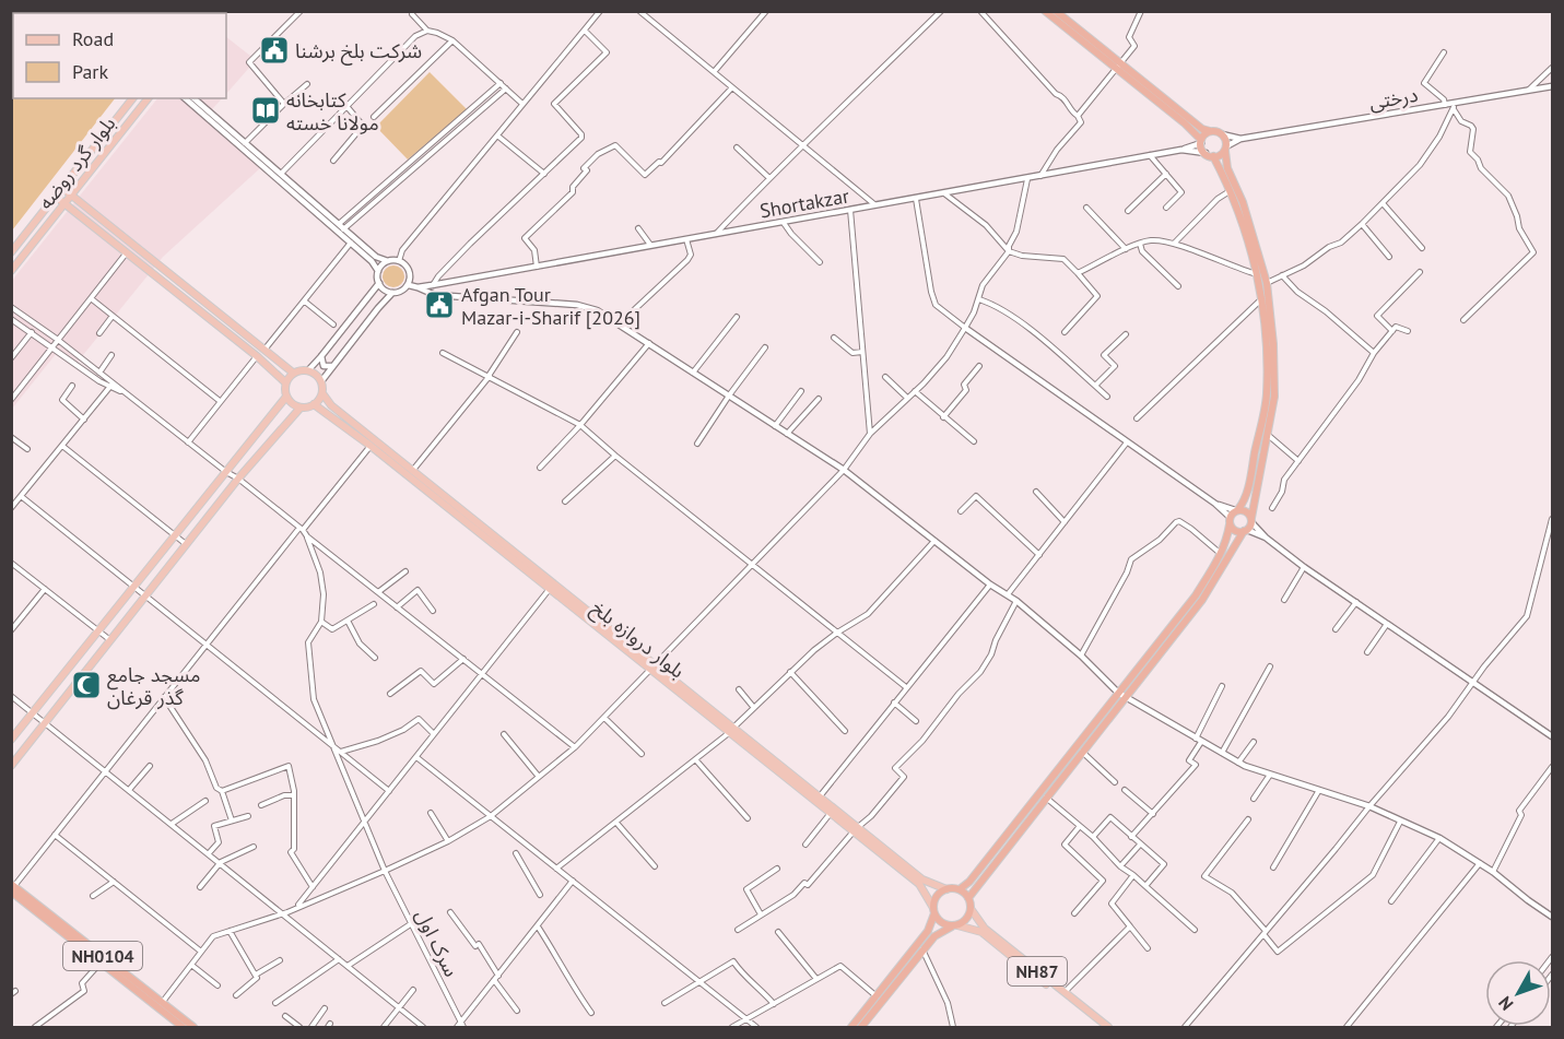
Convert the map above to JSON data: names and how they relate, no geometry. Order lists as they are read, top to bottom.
{
  "streets": {
    "highway": ["NH0104", "NH87"],
    "main road": ["بلوار گرد روضه", "بلوار دروازه بلخ"],
    "street": ["درختی", "Shortakzar", "سرک اول"]
  },
  "crossings": [
    ["بلوار دروازه بلخ", "NH87"]
  ],
  "places": {
    "public building": ["شرکت بلخ برشنا", "Afgan Tour Mazar-i-Sharif [2026]"],
    "library": ["کتابخانه مولانا خسته"],
    "mosque": ["مسجد جامع گذر قرغان"]
  },
  "legend": ["Road", "Park"],
  "north": "bottom left"
}
